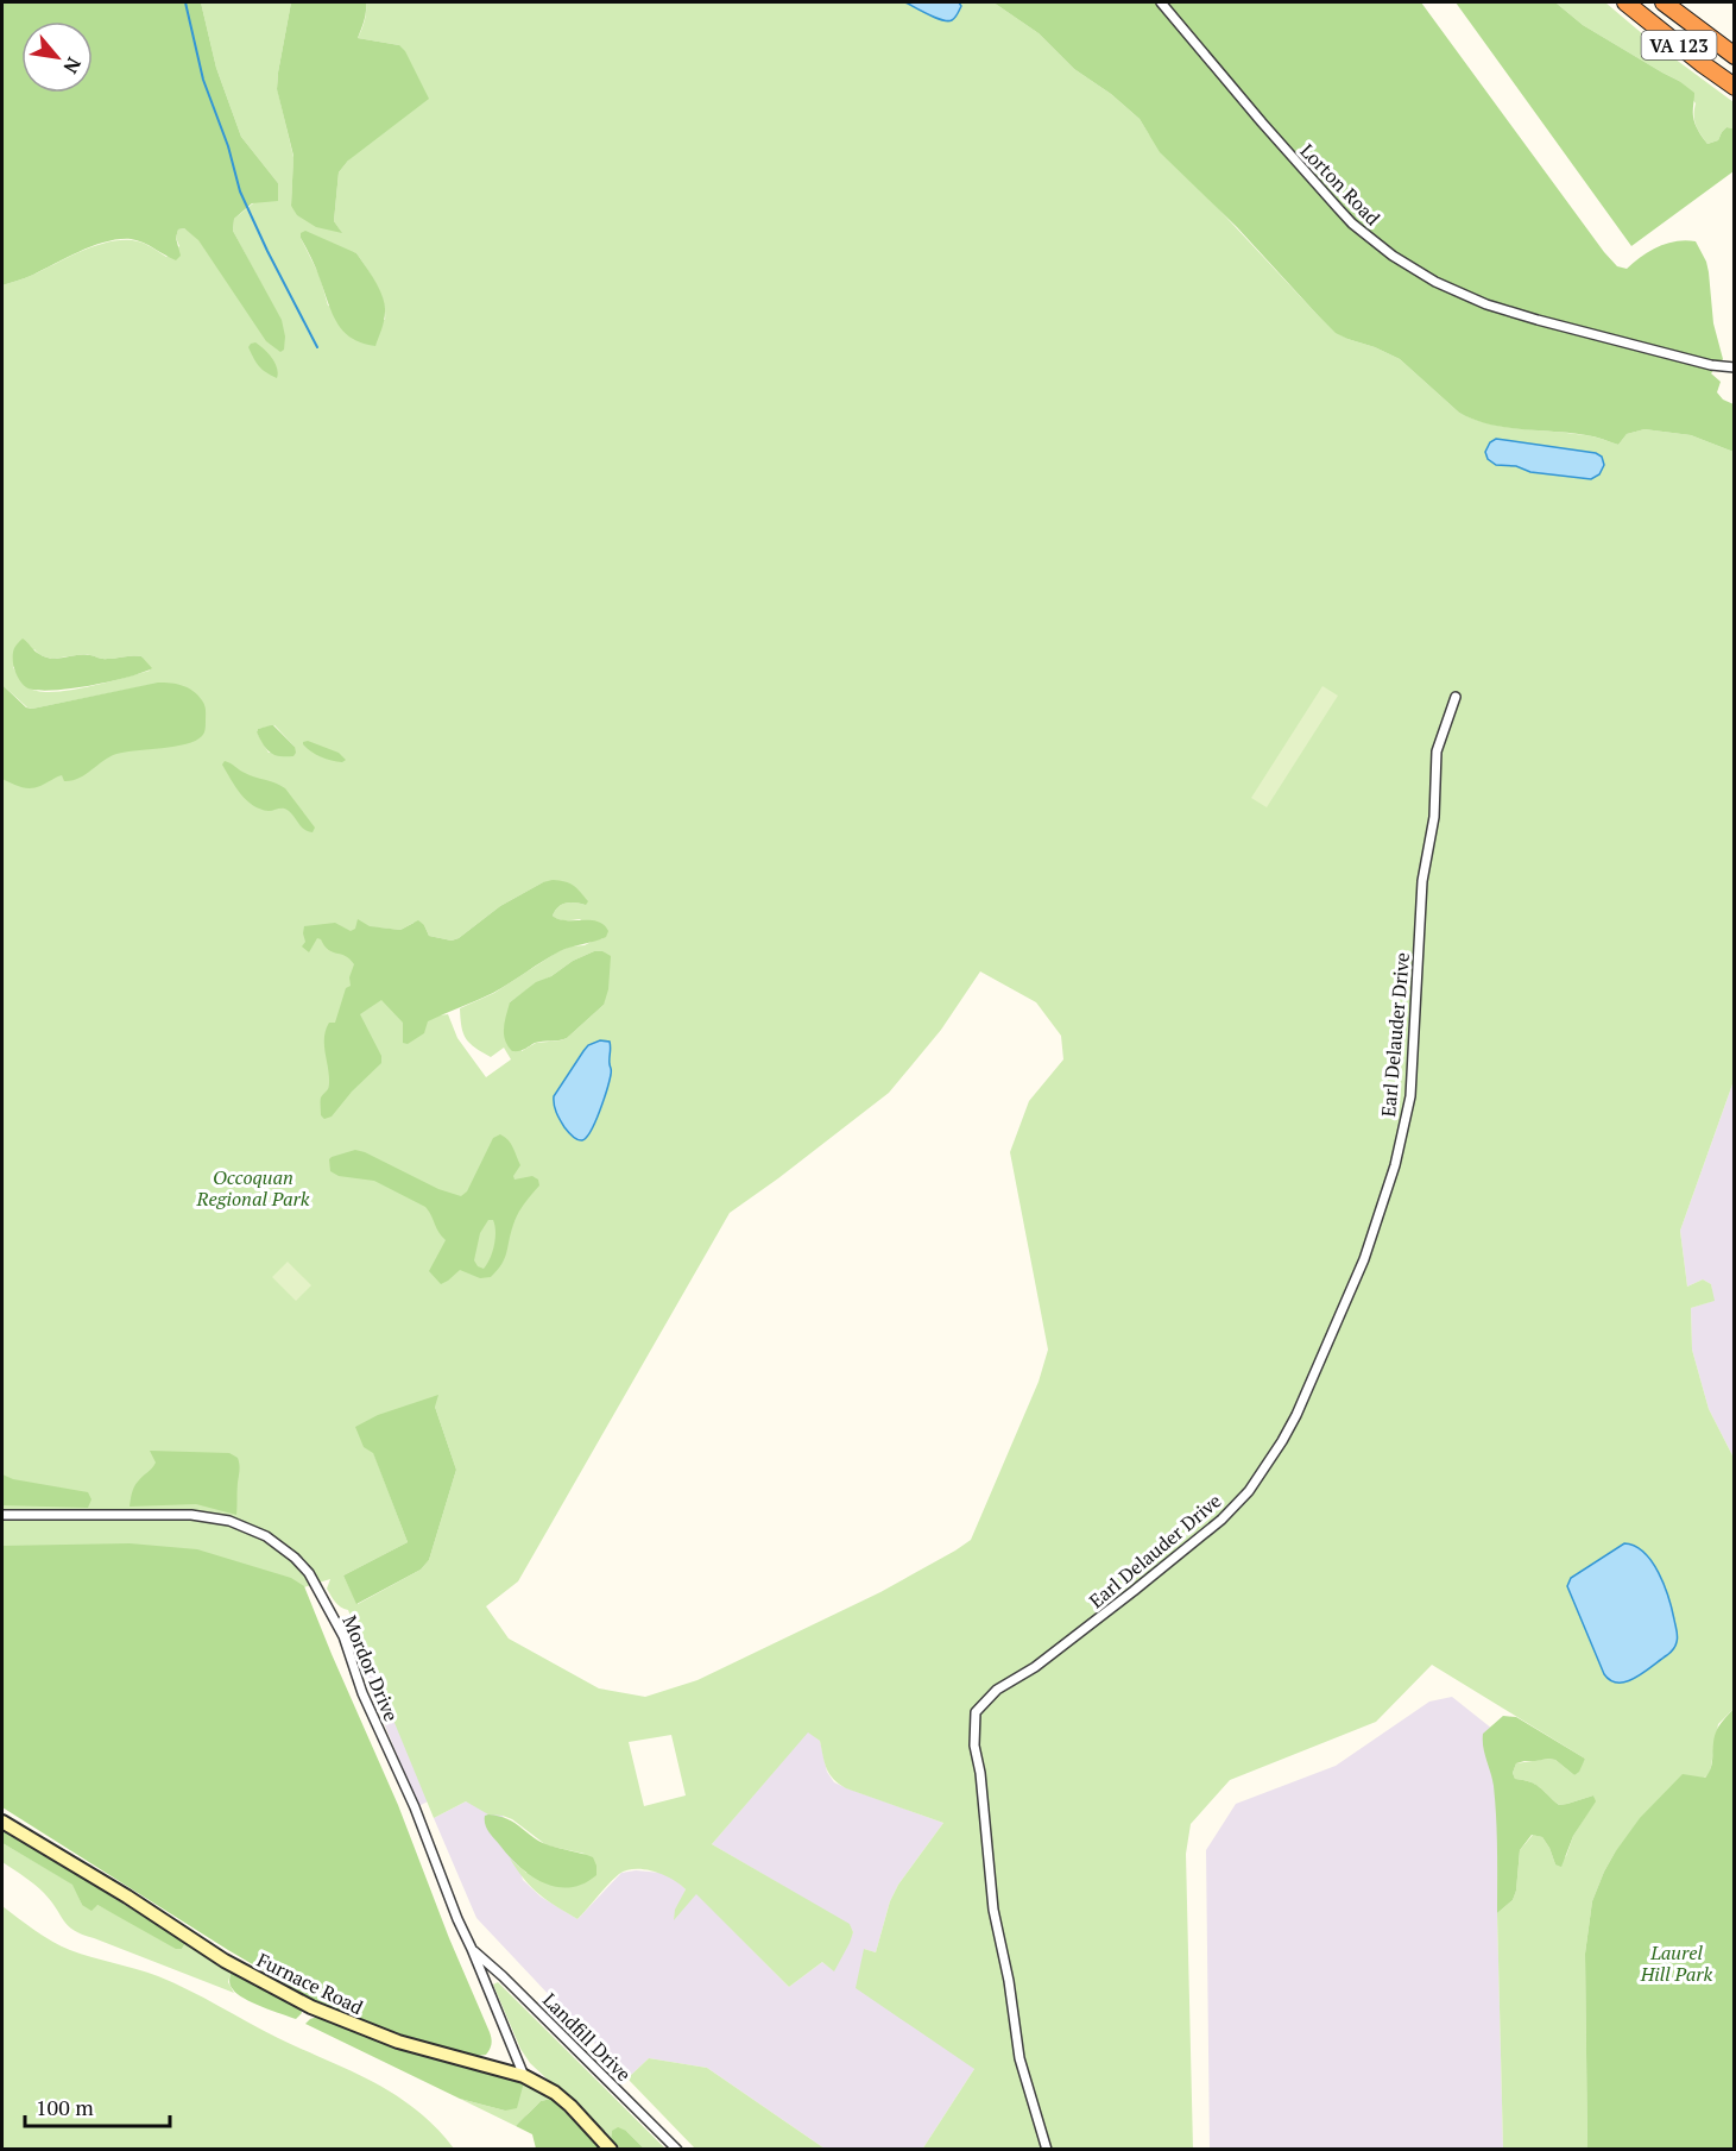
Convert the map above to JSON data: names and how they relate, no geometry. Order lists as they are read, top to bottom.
{
  "streets": {
    "highway": ["VA 123"],
    "main road": ["Furnace Road"],
    "street": [
      "Lorton Road",
      "Earl Delauder Drive",
      "Mordor Drive",
      "Landfill Drive"
    ]
  },
  "crossings": [
    ["Mordor Drive", "Furnace Road"],
    ["Mordor Drive", "Landfill Drive"]
  ],
  "parks": ["Occoquan Regional Park", "Laurel Hill Park"],
  "scale_bar": "100 m",
  "north": "bottom right"
}
